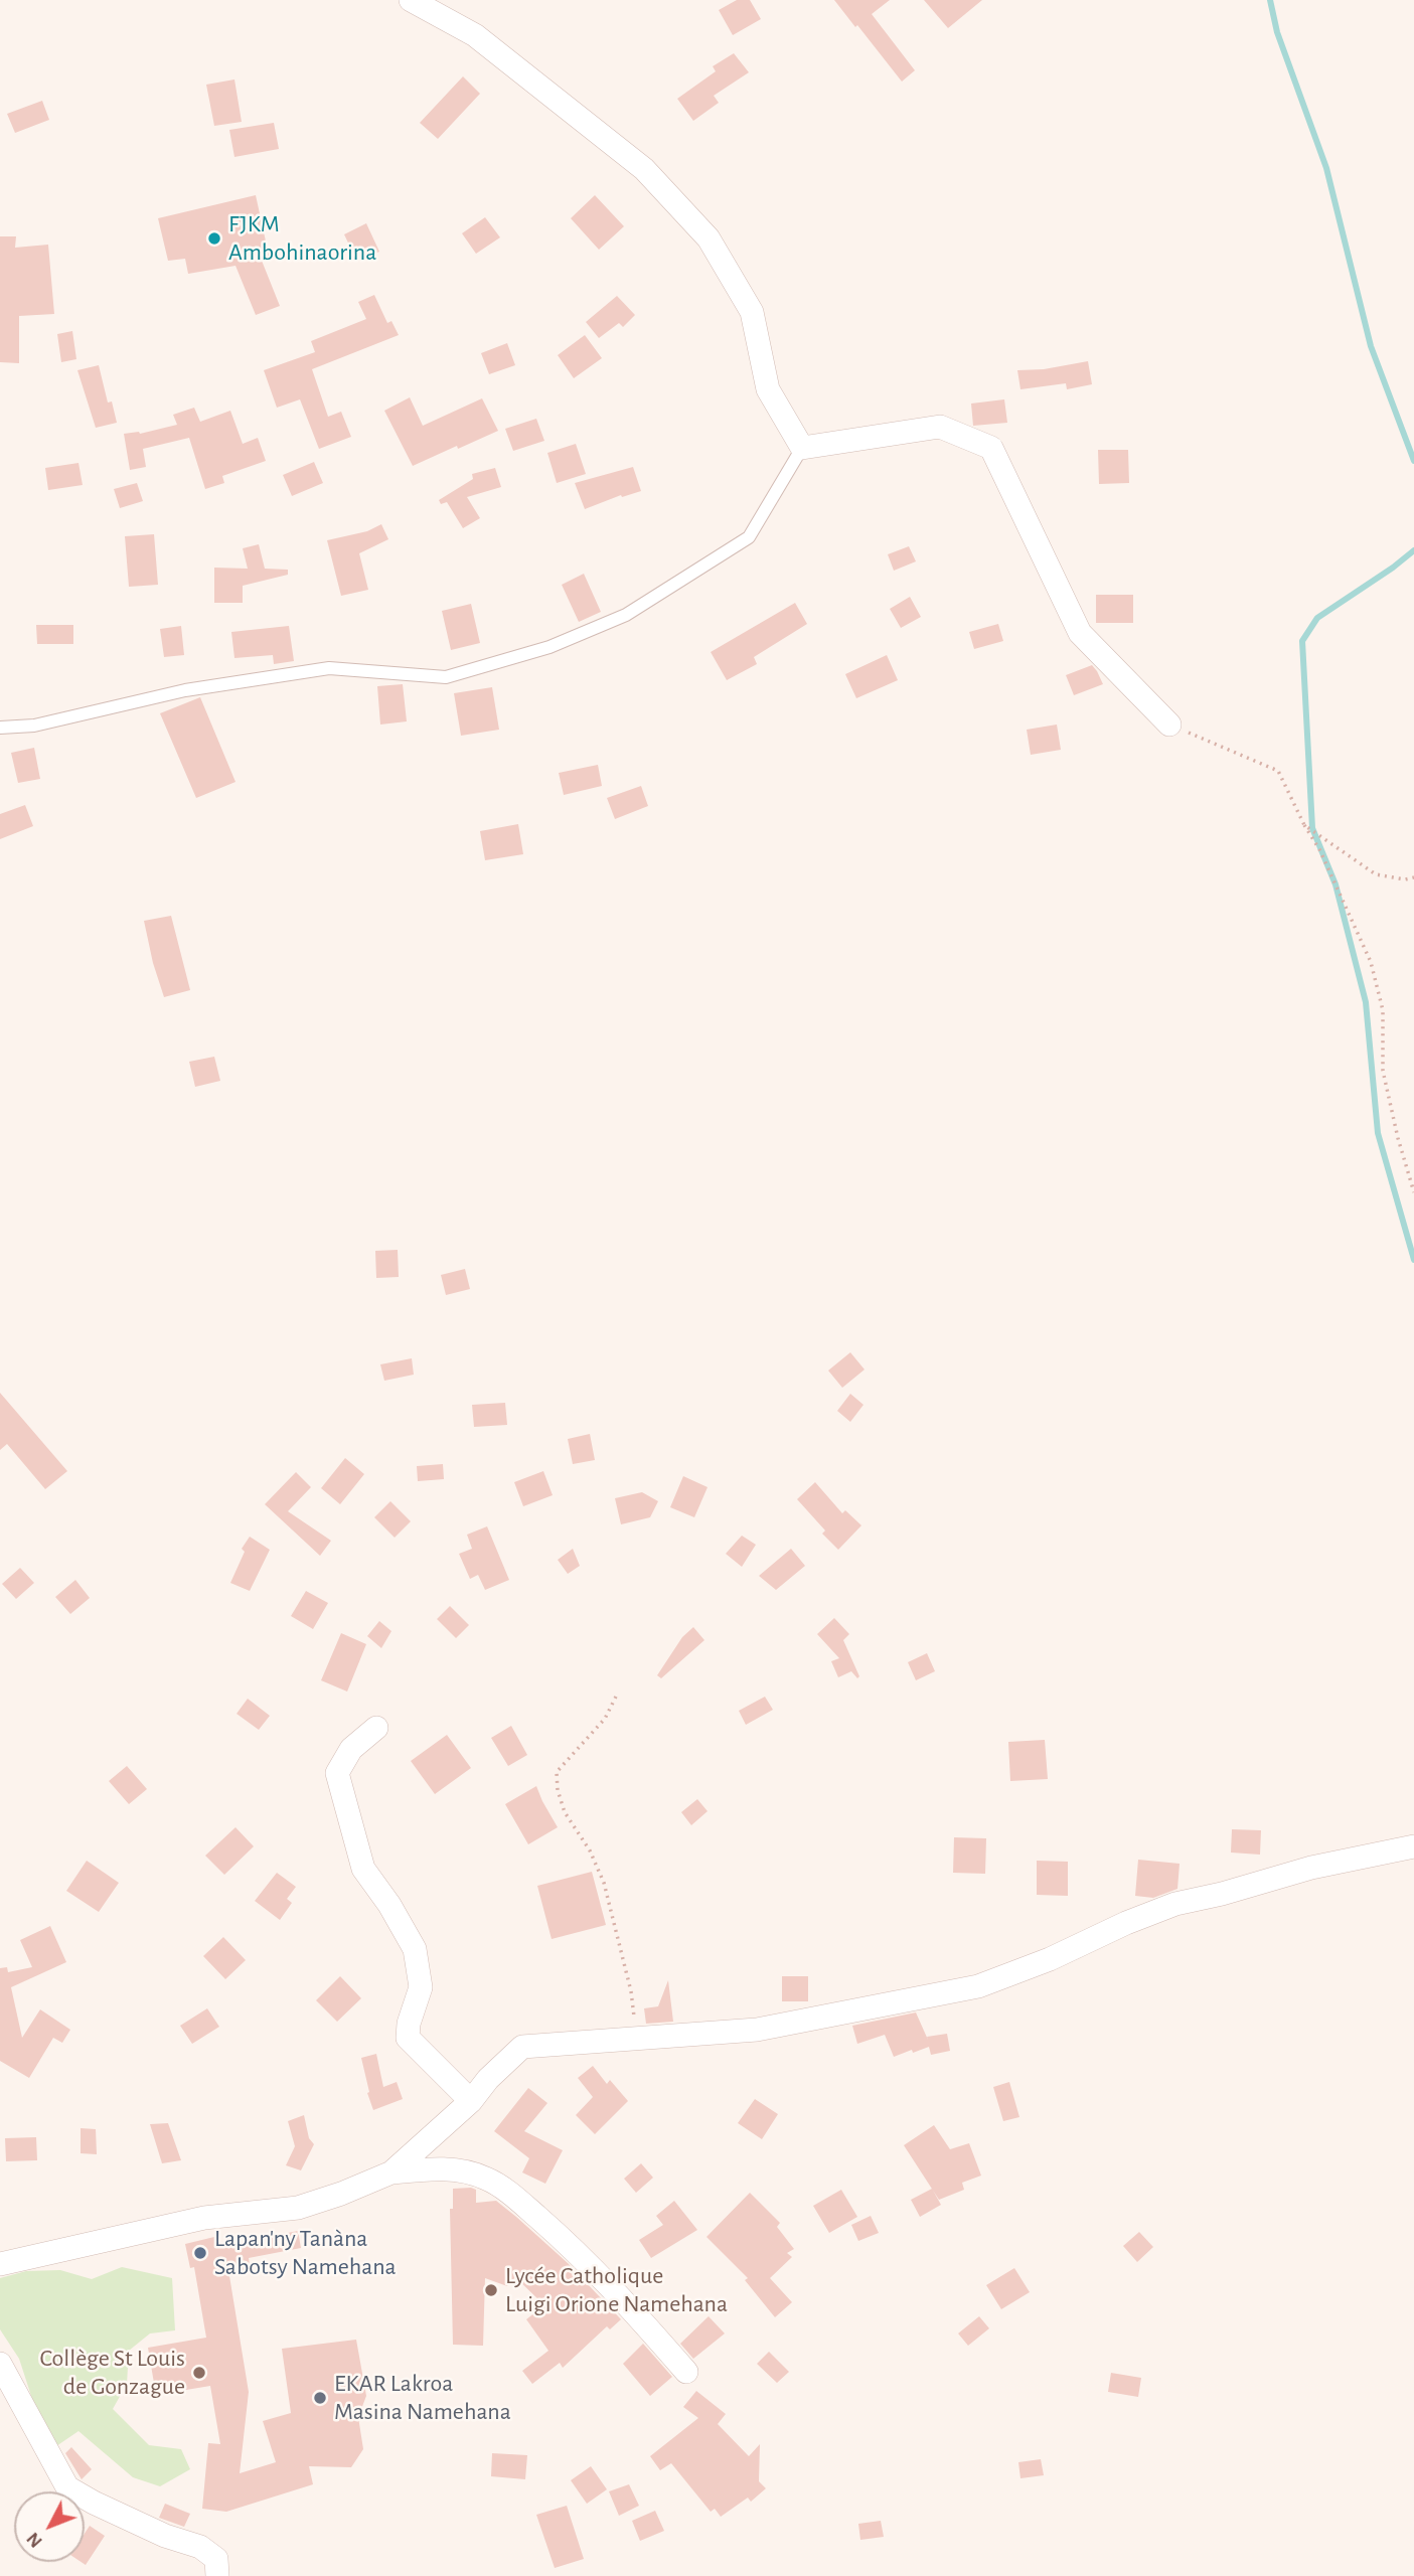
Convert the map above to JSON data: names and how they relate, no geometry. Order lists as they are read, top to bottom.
{
  "places": [
    "FJKM Ambohinaorina",
    "Lapan'ny Tanàna Sabotsy Namehana",
    "Lycée Catholique Luigi Orione Namehana",
    "Collège St Louis de Gonzague",
    "EKAR Lakroa Masina Namehana"
  ],
  "north": "bottom left"
}
